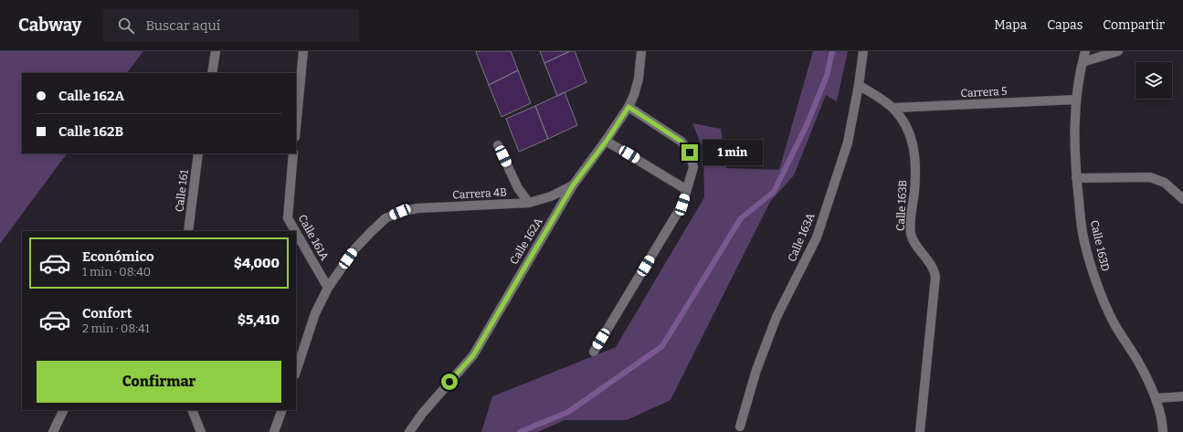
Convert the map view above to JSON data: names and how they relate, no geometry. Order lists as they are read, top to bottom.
{
  "streets": {
    "street": [
      "Carrera 5",
      "Calle 161",
      "Carrera 4B",
      "Calle 163B",
      "Calle 161A",
      "Calle 163A",
      "Calle 162A",
      "Calle 163D"
    ]
  },
  "crossings": [
    ["Carrera 5", "Calle 163B"],
    ["Carrera 5", "Calle 163D"],
    ["Carrera 4B", "Calle 161A"],
    ["Carrera 4B", "Calle 162A"],
    ["Calle 163B", "Calle 163A"]
  ],
  "page": {
    "header": "Cabway",
    "search": "Buscar aquí",
    "nav": ["Mapa", "Capas", "Compartir"],
    "banner": ["Calle 162A", "Calle 162B"],
    "bubble": "1 min",
    "list": [
      {
        "name": "Económico",
        "note": "1 min · 08:40",
        "value": "$4,000"
      },
      {
        "name": "Confort",
        "note": "2 min · 08:41",
        "value": "$5,410"
      }
    ],
    "buttons": "Confirmar"
  }
}
